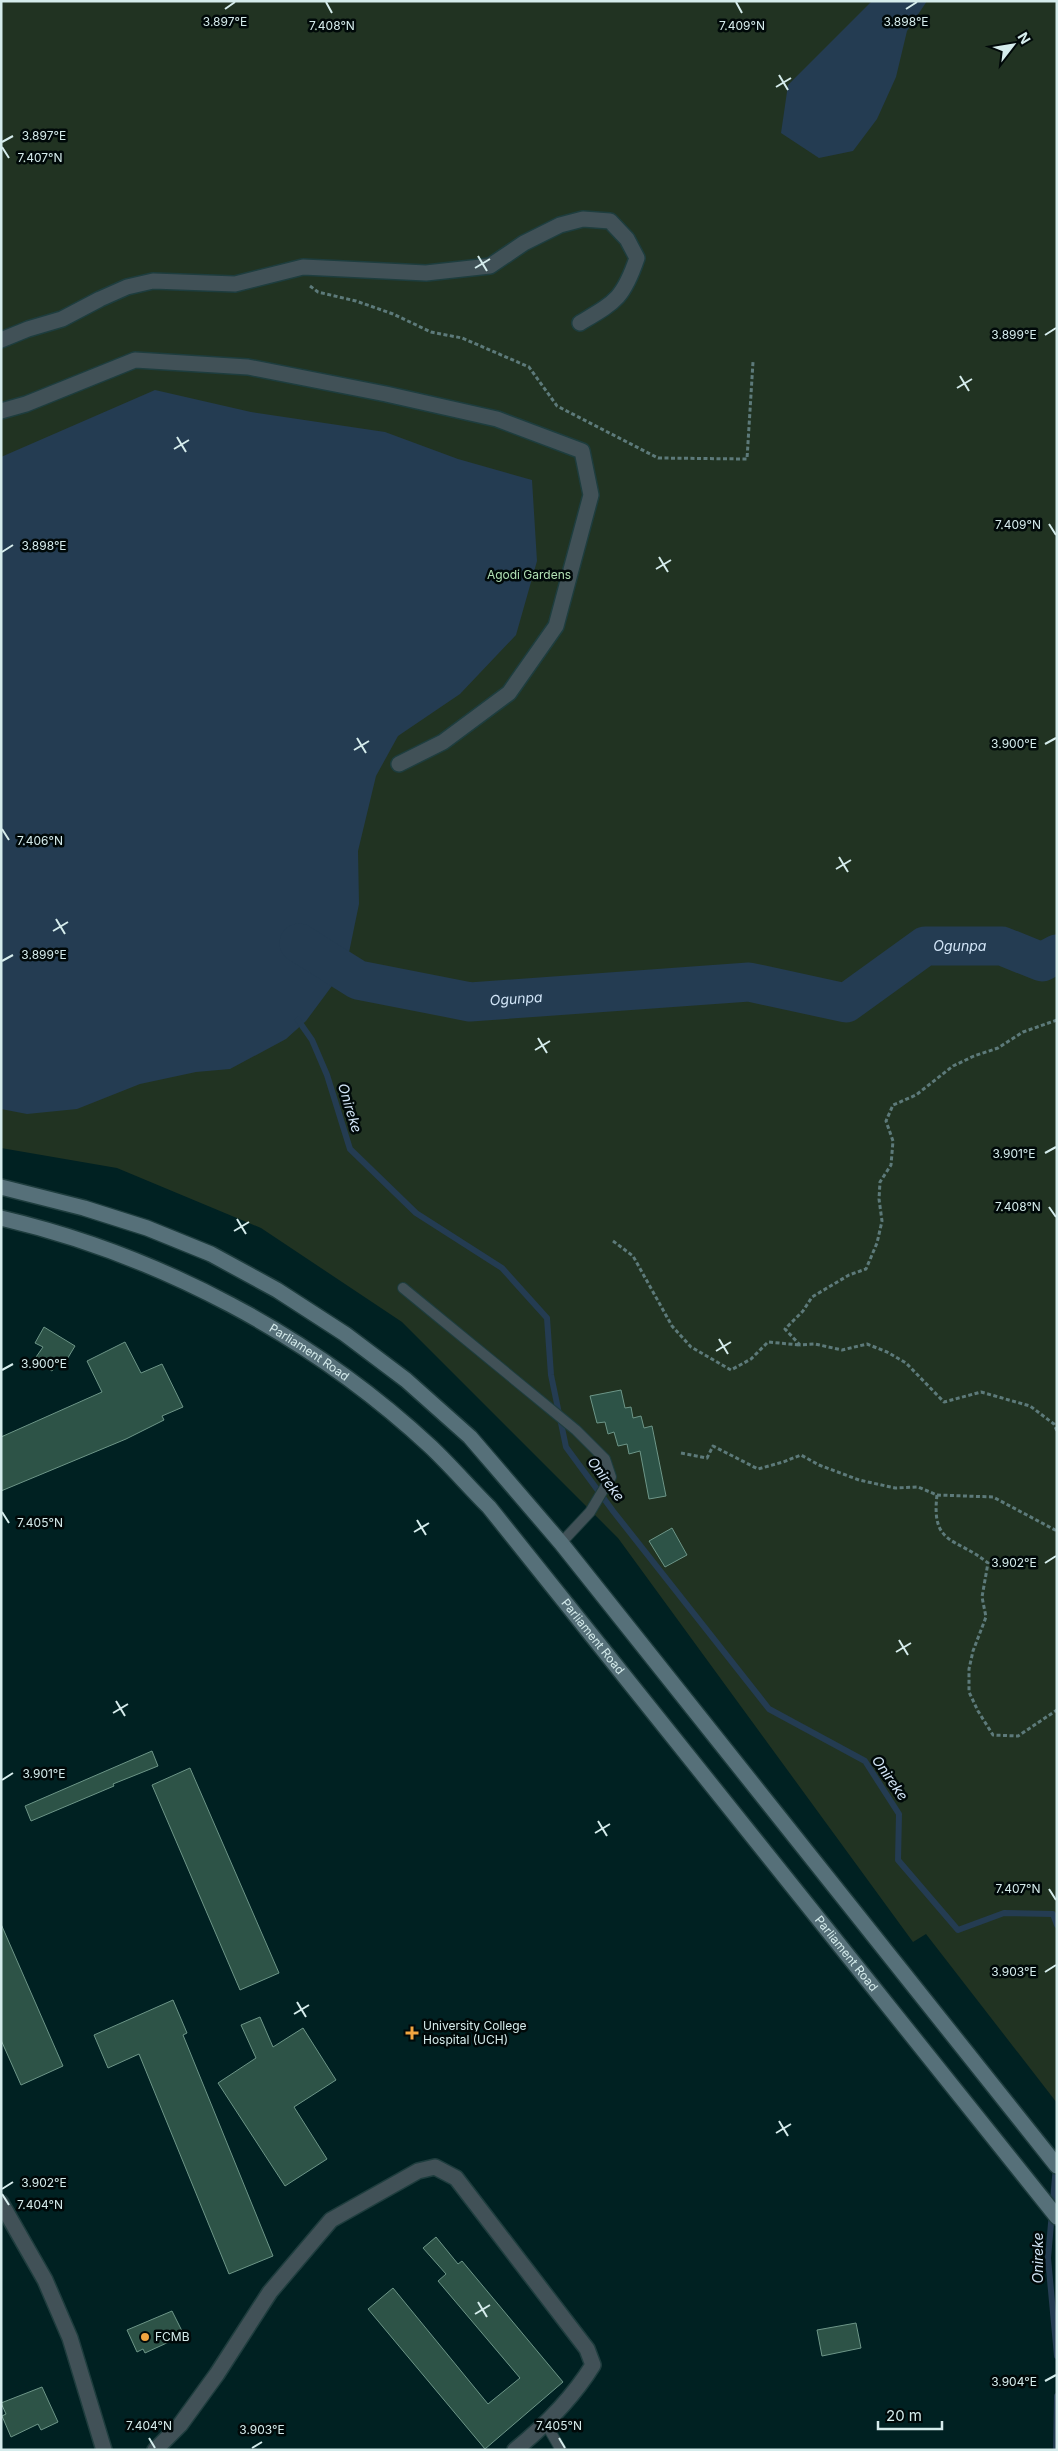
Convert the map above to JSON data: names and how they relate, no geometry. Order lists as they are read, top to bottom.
{
  "streets": {
    "main road": ["Parliament Road"]
  },
  "water": ["Ogunpa", "Onireke"],
  "parks": ["Agodi Gardens"],
  "places": {
    "health": ["University College Hospital (UCH)"],
    "other": ["FCMB"]
  },
  "scale_bar": "20 m",
  "north": "top right",
  "coordinates": [
    "3.897°E",
    "3.898°E",
    "7.408°N",
    "7.409°N",
    "7.407°N",
    "3.899°E",
    "3.900°E",
    "7.406°N",
    "3.901°E",
    "7.405°N",
    "3.902°E",
    "3.903°E",
    "7.404°N",
    "3.904°E"
  ]
}
